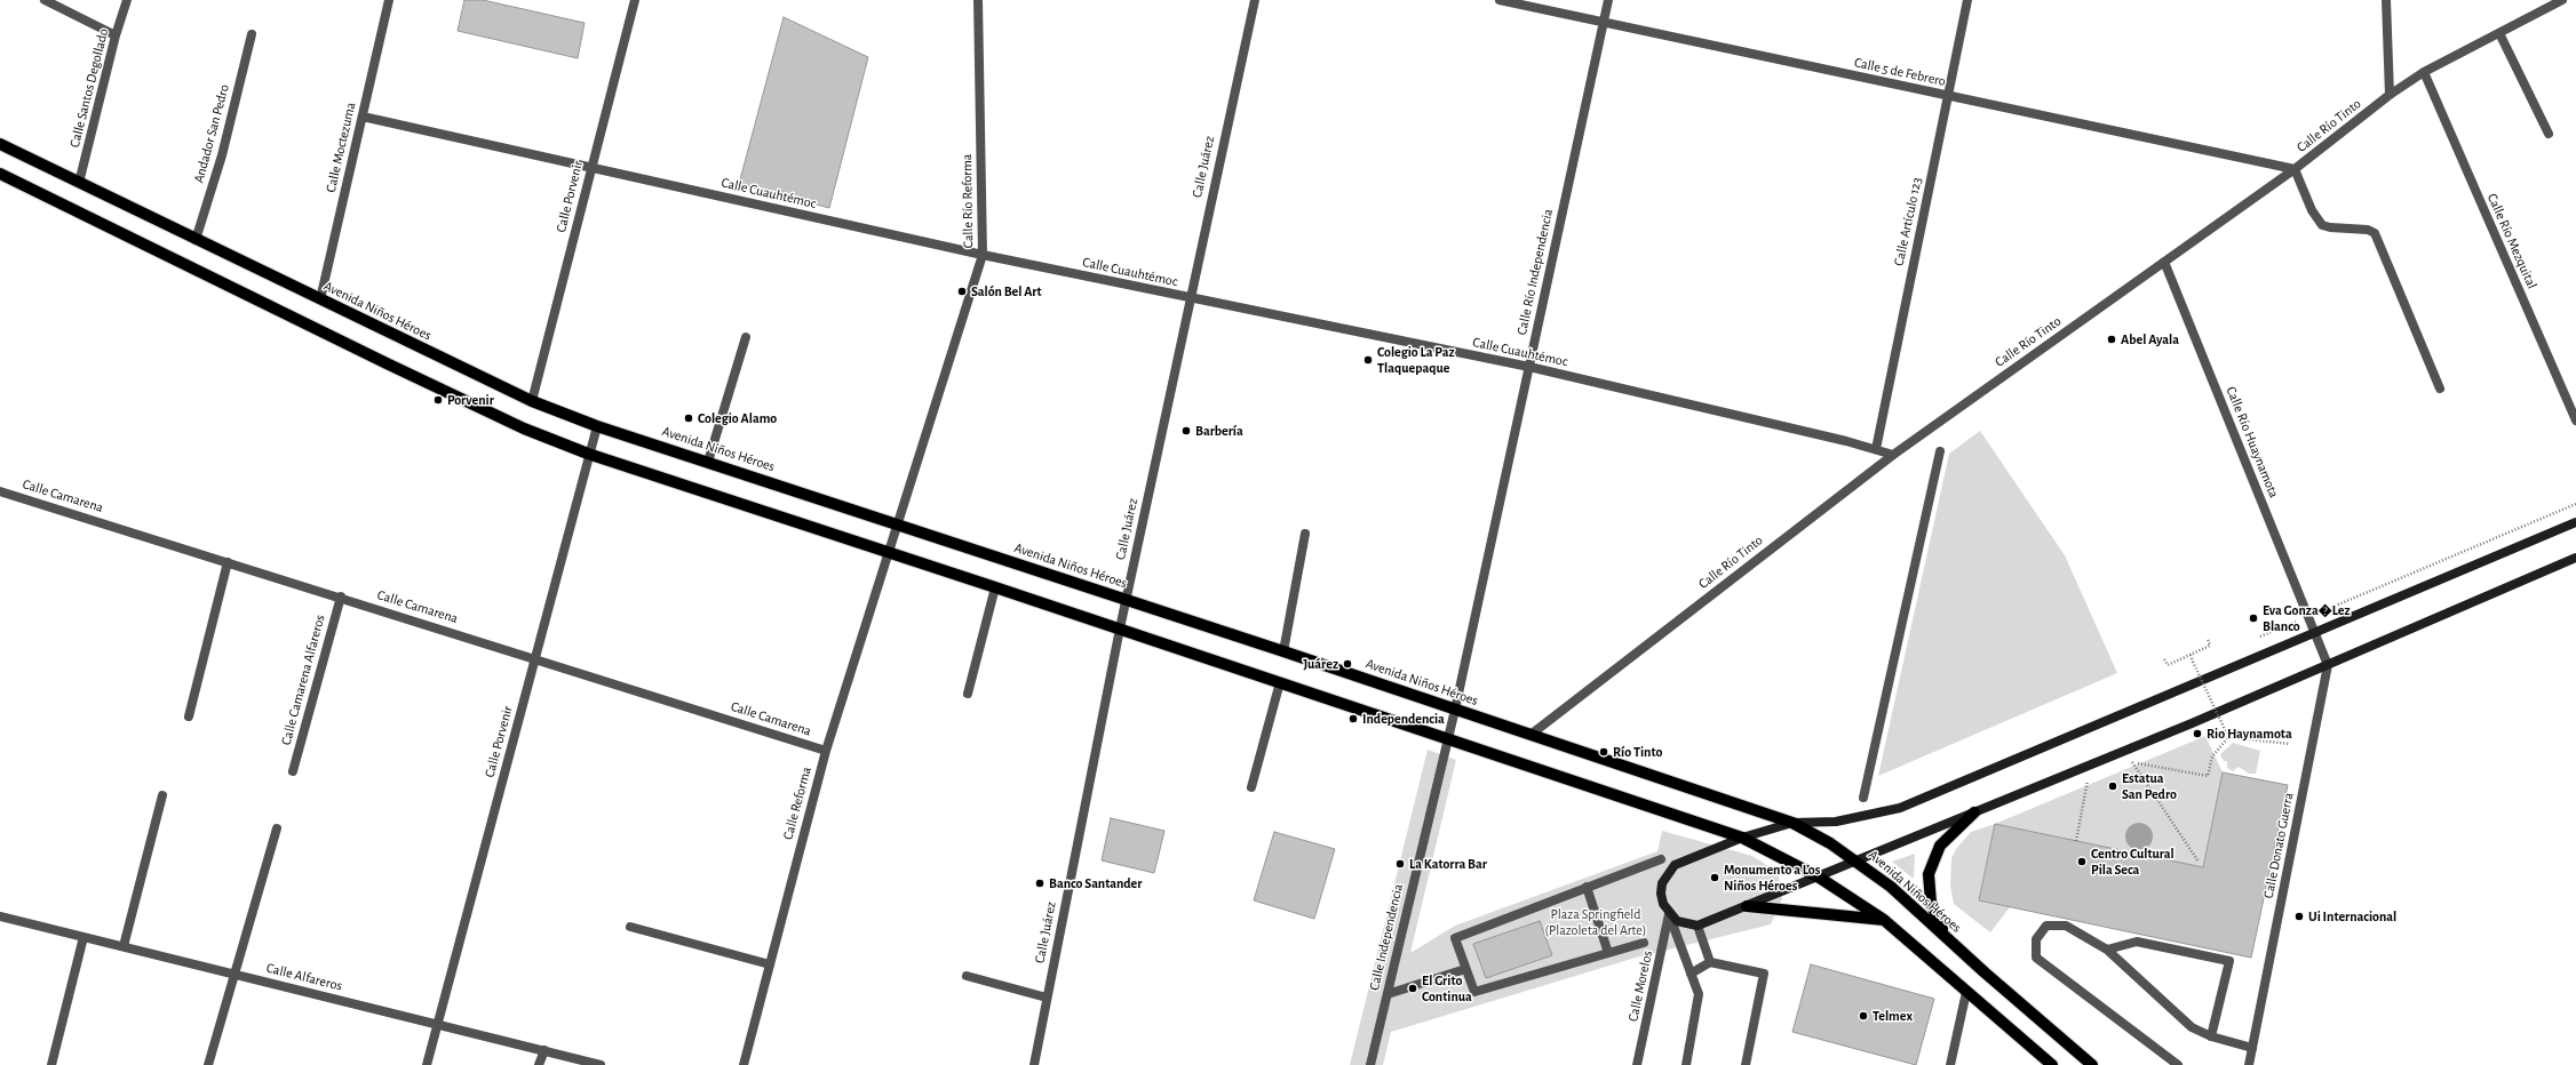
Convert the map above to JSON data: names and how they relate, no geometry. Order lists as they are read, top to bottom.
{
  "streets": {
    "main road": ["Avenida Niños Héroes"],
    "street": [
      "Calle 5 de Febrero",
      "Calle Santos Degollado",
      "Calle Río Tinto",
      "Andador San Pedro",
      "Calle Moctezuma",
      "Calle Juárez",
      "Calle Cuauhtémoc",
      "Calle Porvenir",
      "Calle Río Reforma",
      "Calle Artículo 123",
      "Calle Río Mezquital",
      "Calle Río Independencia",
      "Calle Río Huaynamota",
      "Calle Camarena",
      "Calle Camarena Alfareros",
      "Calle Reforma",
      "Calle Donato Guerra",
      "Calle Independencia",
      "Calle Alfareros",
      "Calle Morelos"
    ]
  },
  "crossings": [
    ["Calle 5 de Febrero", "Calle Río Tinto"],
    ["Calle 5 de Febrero", "Calle Artículo 123"],
    ["Calle 5 de Febrero", "Calle Río Independencia"],
    ["Calle Santos Degollado", "Avenida Niños Héroes"],
    ["Calle Río Tinto", "Calle Cuauhtémoc"],
    ["Calle Río Tinto", "Calle Río Mezquital"],
    ["Calle Río Tinto", "Avenida Niños Héroes"],
    ["Calle Río Tinto", "Calle Río Huaynamota"],
    ["Andador San Pedro", "Avenida Niños Héroes"],
    ["Calle Moctezuma", "Calle Cuauhtémoc"],
    ["Calle Moctezuma", "Avenida Niños Héroes"],
    ["Calle Juárez", "Calle Cuauhtémoc"],
    ["Calle Juárez", "Avenida Niños Héroes"],
    ["Calle Cuauhtémoc", "Calle Porvenir"],
    ["Calle Cuauhtémoc", "Calle Río Reforma"],
    ["Calle Cuauhtémoc", "Calle Artículo 123"],
    ["Calle Cuauhtémoc", "Calle Río Independencia"],
    ["Calle Porvenir", "Avenida Niños Héroes"],
    ["Calle Porvenir", "Calle Camarena"],
    ["Calle Porvenir", "Calle Alfareros"],
    ["Calle Río Reforma", "Avenida Niños Héroes"],
    ["Calle Río Reforma", "Calle Reforma"],
    ["Calle Río Independencia", "Avenida Niños Héroes"],
    ["Calle Río Independencia", "Calle Independencia"],
    ["Avenida Niños Héroes", "Calle Independencia"],
    ["Calle Camarena", "Calle Camarena Alfareros"],
    ["Calle Camarena", "Calle Reforma"]
  ],
  "parks": ["Plaza Springfield (Plazoleta del Arte)"],
  "places": [
    "Salón Bel Art",
    "Abel Ayala",
    "Colegio La Paz Tlaquepaque",
    "Porvenir",
    "Colegio Alamo",
    "Barbería",
    "Eva Gonza�Lez Blanco",
    "Juárez",
    "Independencia",
    "Rio Haynamota",
    "Río Tinto",
    "Estatua San Pedro",
    "Centro Cultural Pila Seca",
    "La Katorra Bar",
    "Monumento a Los Niños Héroes",
    "Banco Santander",
    "Ui Internacional",
    "El Grito Continua",
    "Telmex"
  ]
}
